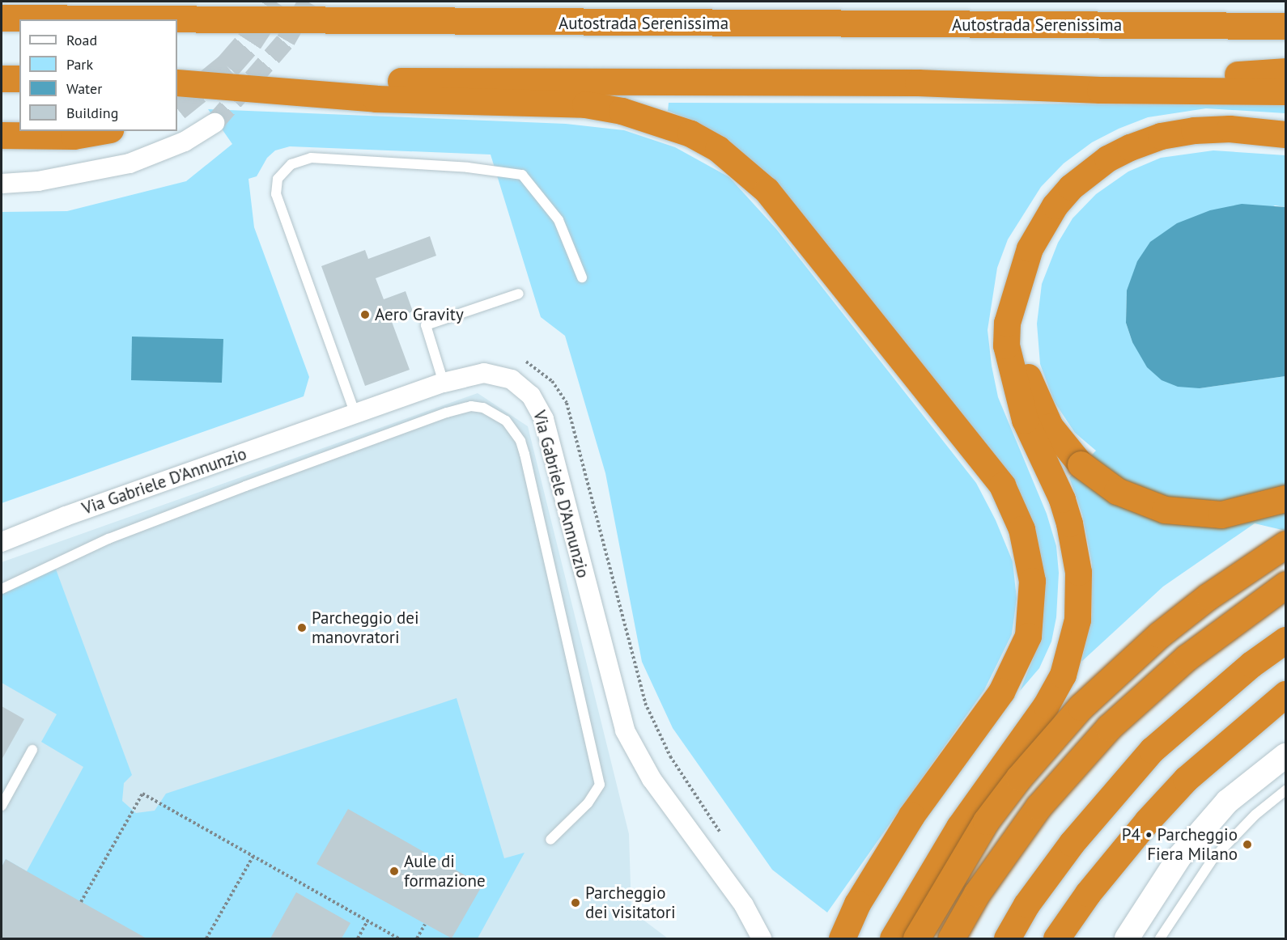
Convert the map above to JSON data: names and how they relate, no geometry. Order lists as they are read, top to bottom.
{
  "streets": {
    "highway": ["Autostrada Serenissima"],
    "street": ["Via Gabriele D'Annunzio"]
  },
  "places": [
    "Aero Gravity",
    "Parcheggio dei manovratori",
    "P4 • Parcheggio Fiera Milano",
    "Aule di formazione",
    "Parcheggio dei visitatori"
  ],
  "legend": [
    "Road",
    "Park",
    "Water",
    "Building"
  ]
}
